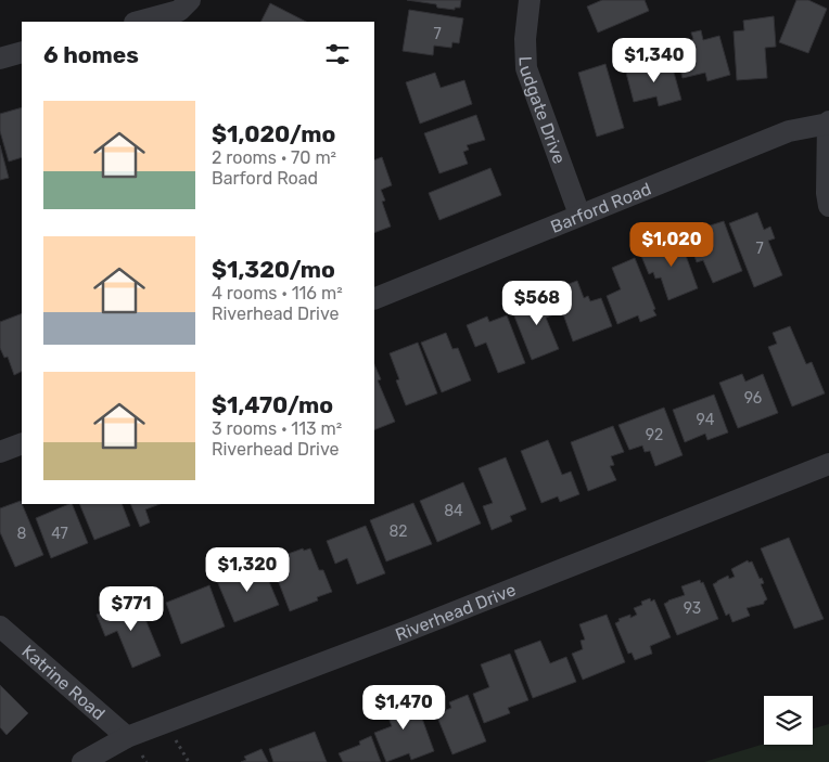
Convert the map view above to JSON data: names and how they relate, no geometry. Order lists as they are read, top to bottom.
{
  "streets": {
    "street": [
      "Ludgate Drive",
      "Barford Road",
      "Riverhead Drive",
      "Katrine Road"
    ]
  },
  "crossings": [
    ["Ludgate Drive", "Barford Road"],
    ["Riverhead Drive", "Katrine Road"]
  ],
  "house_numbers": [
    "7",
    "7",
    "96",
    "94",
    "92",
    "84",
    "82",
    "8",
    "47",
    "93"
  ],
  "page": {
    "heading": "6 homes",
    "price": [
      "$1,340",
      "$1,020",
      "$568",
      "$1,320",
      "$771",
      "$1,470"
    ],
    "list": [
      {
        "name": "$1,020/mo",
        "note": "2 rooms · 70 m² · Barford Road"
      },
      {
        "name": "$1,320/mo",
        "note": "4 rooms · 116 m² · Riverhead Drive"
      },
      {
        "name": "$1,470/mo",
        "note": "3 rooms · 113 m² · Riverhead Drive"
      }
    ]
  }
}
